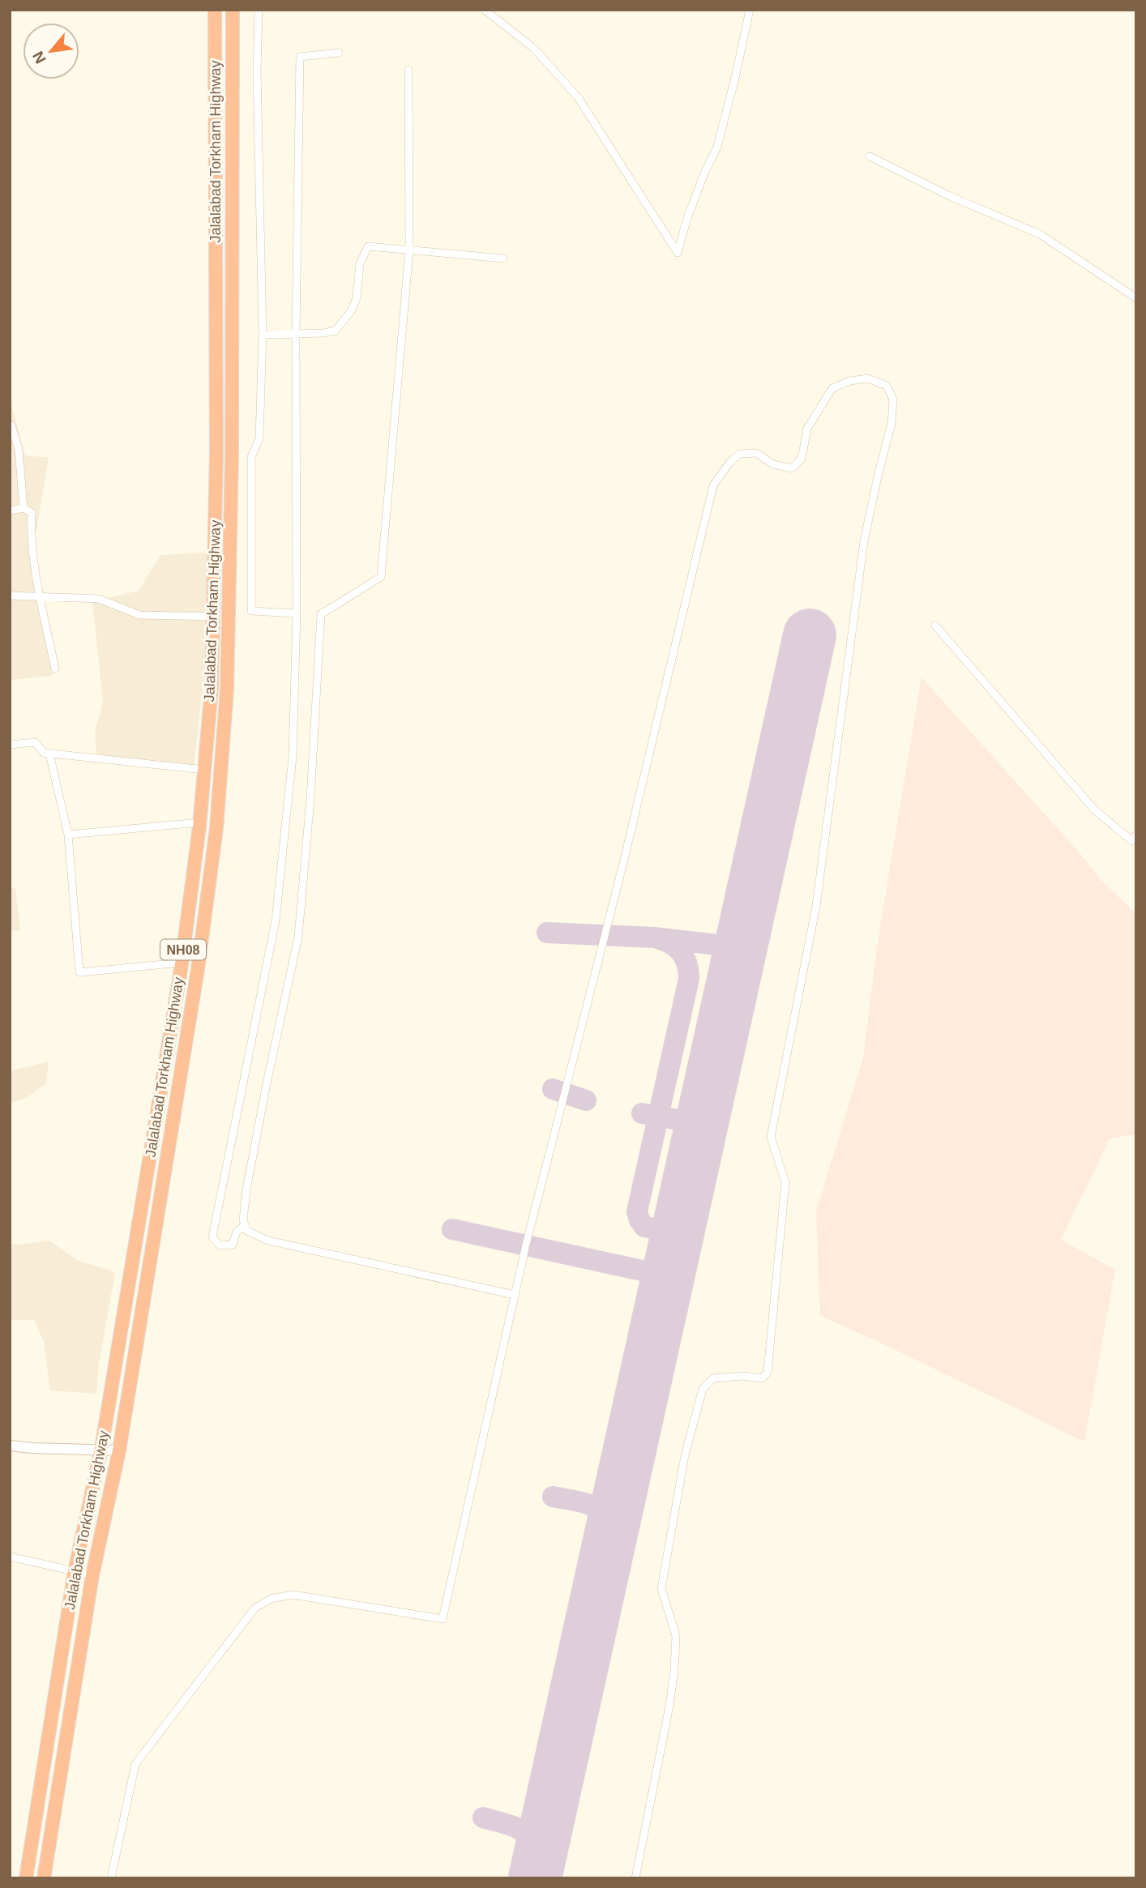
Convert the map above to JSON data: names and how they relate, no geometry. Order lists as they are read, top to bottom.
{
  "streets": {
    "highway": ["Jalalabad Torkham Highway", "NH08"]
  },
  "north": "bottom left"
}
